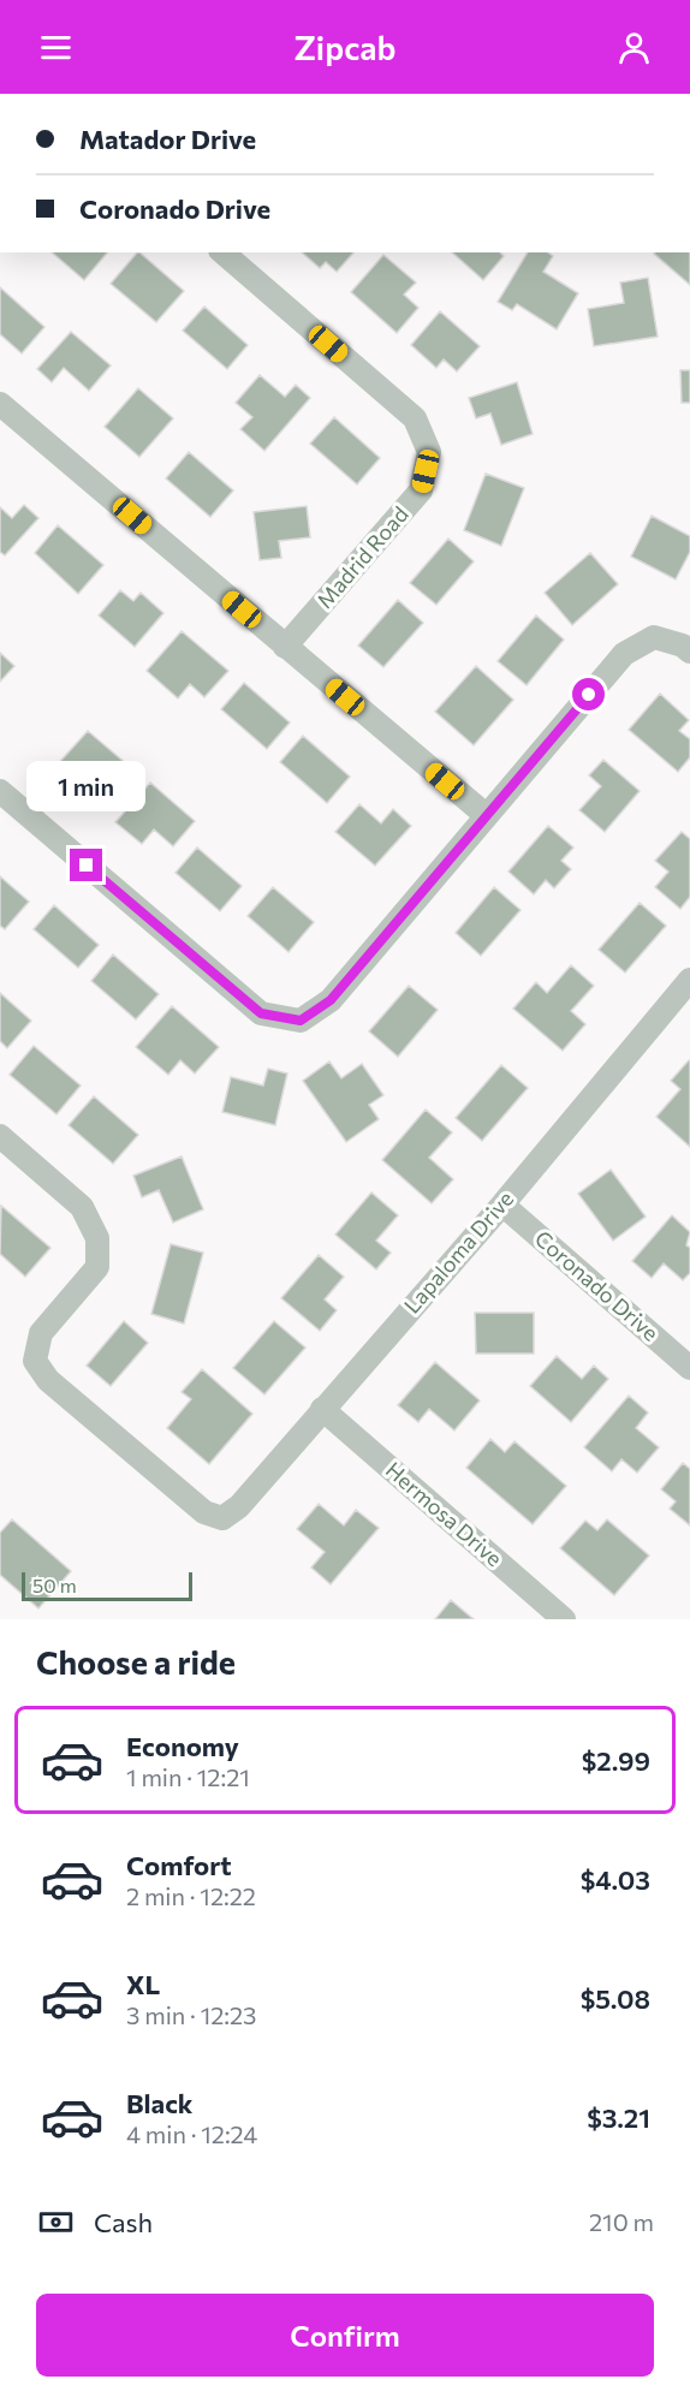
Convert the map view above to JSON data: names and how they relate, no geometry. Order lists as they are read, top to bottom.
{
  "streets": {
    "street": [
      "Madrid Road",
      "Lapaloma Drive",
      "Coronado Drive",
      "Hermosa Drive"
    ]
  },
  "crossings": [
    ["Lapaloma Drive", "Coronado Drive"],
    ["Lapaloma Drive", "Hermosa Drive"]
  ],
  "scale_bar": "50 m",
  "page": {
    "header": "Zipcab",
    "banner": ["Matador Drive", "Coronado Drive"],
    "bubble": "1 min",
    "scale": "50 m",
    "heading": "Choose a ride",
    "list": [
      {
        "name": "Economy",
        "note": "1 min · 12:21",
        "value": "$2.99"
      },
      {
        "name": "Comfort",
        "note": "2 min · 12:22",
        "value": "$4.03"
      },
      {
        "name": "XL",
        "note": "3 min · 12:23",
        "value": "$5.08"
      },
      {
        "name": "Black",
        "note": "4 min · 12:24",
        "value": "$3.21"
      }
    ],
    "pay": ["Cash", "210 m"],
    "buttons": "Confirm"
  }
}
